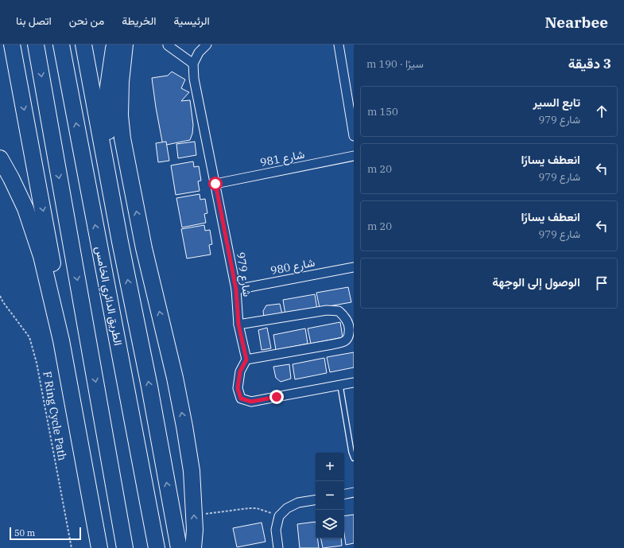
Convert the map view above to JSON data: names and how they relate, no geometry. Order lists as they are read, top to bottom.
{
  "streets": {
    "highway": ["الطريق الدائري الخامس"],
    "street": ["شارع 981", "شارع 980", "شارع 979"],
    "path": ["F Ring Cycle Path"]
  },
  "crossings": [
    ["شارع 981", "شارع 979"],
    ["شارع 980", "شارع 979"]
  ],
  "scale_bar": "50 m",
  "page": {
    "header": "Nearbee",
    "nav": [
      "الرئيسية",
      "الخريطة",
      "من نحن",
      "اتصل بنا"
    ],
    "heading": ["3 دقيقة", "سيرًا · 190 m"],
    "list": [
      ["تابع السير", "شارع 979", "150 m"],
      ["انعطف يسارًا", "شارع 979", "20 m"],
      ["انعطف يسارًا", "شارع 979", "20 m"],
      "الوصول إلى الوجهة"
    ],
    "map_buttons": ["+", "−"],
    "scale": "50 m"
  }
}
